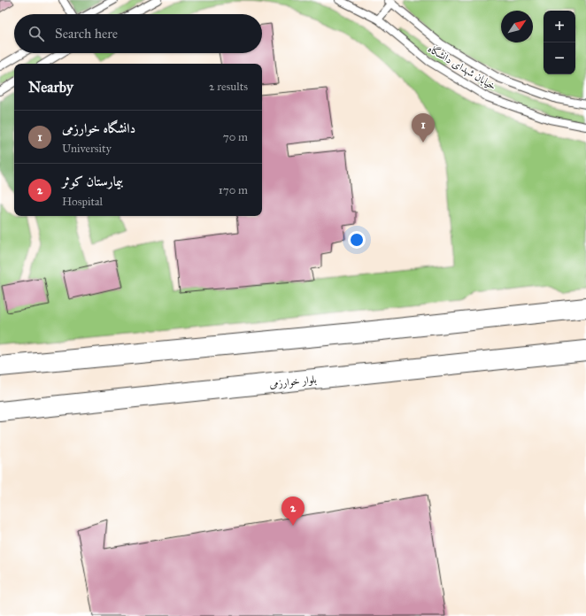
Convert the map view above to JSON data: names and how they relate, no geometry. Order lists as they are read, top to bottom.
{
  "streets": {
    "main road": ["بلوار خوارزمی"],
    "lane": ["خیابان شهدای دانشگاه"]
  },
  "north": "top right",
  "page": {
    "map_buttons": ["+", "−"],
    "search": "Search here",
    "heading": ["Nearby", "2 results"],
    "list": [
      {
        "mark": "1",
        "name": "دانشگاه خوارزمی",
        "note": "University",
        "value": "70 m"
      },
      {
        "mark": "2",
        "name": "بیمارستان کوثر",
        "note": "Hospital",
        "value": "170 m"
      }
    ],
    "pins": ["1", "2"]
  }
}
